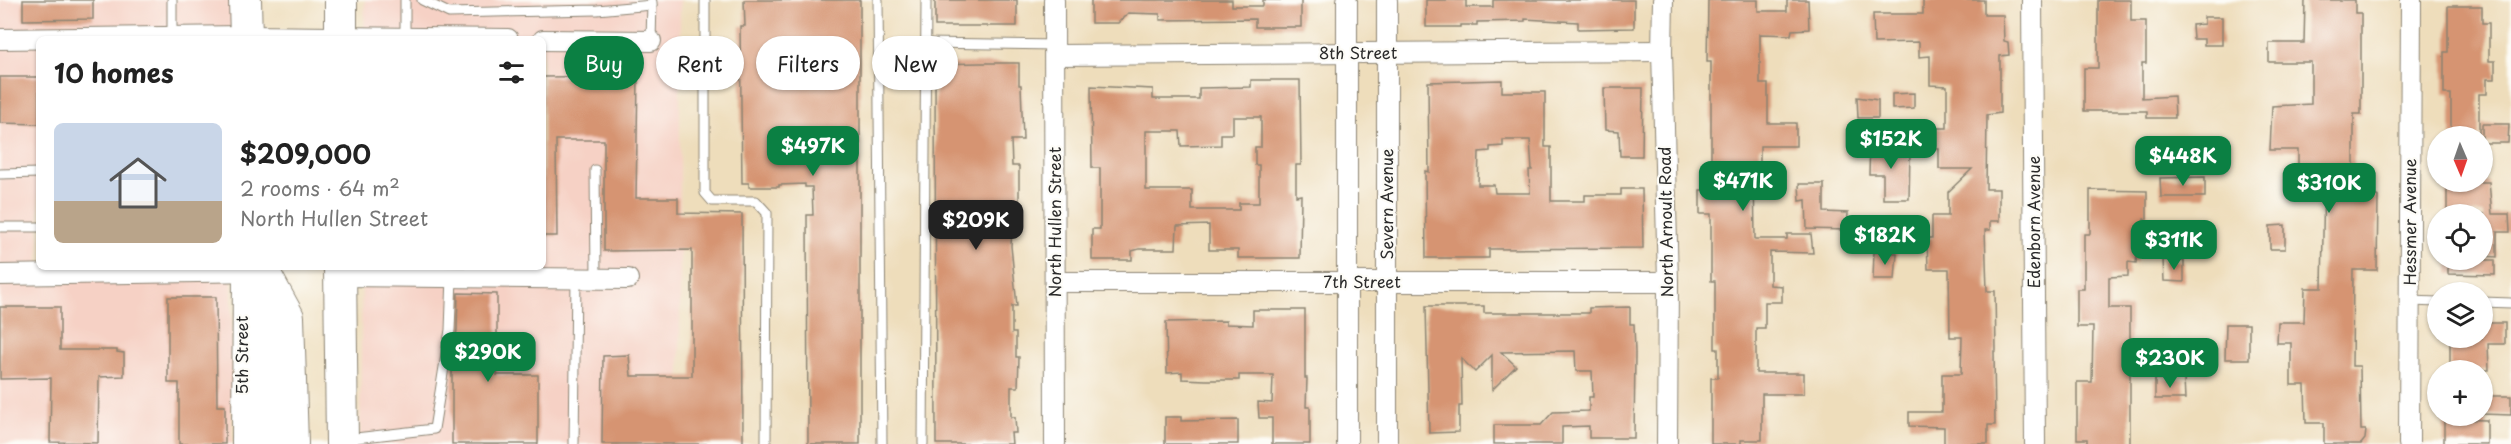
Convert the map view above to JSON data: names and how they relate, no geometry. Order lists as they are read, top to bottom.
{
  "streets": {
    "street": [
      "8th Street",
      "Severn Avenue",
      "North Hullen Street",
      "North Arnoult Road",
      "Edenborn Avenue",
      "Hessmer Avenue",
      "7th Street",
      "5th Street"
    ]
  },
  "crossings": [
    ["8th Street", "Severn Avenue"],
    ["8th Street", "North Hullen Street"],
    ["8th Street", "North Arnoult Road"],
    ["Severn Avenue", "7th Street"],
    ["North Hullen Street", "7th Street"],
    ["North Arnoult Road", "7th Street"]
  ],
  "north": "bottom",
  "page": {
    "chip": [
      "Buy",
      "Rent",
      "Filters",
      "New"
    ],
    "heading": "10 homes",
    "list": [
      {
        "name": "$209,000",
        "note": "2 rooms · 64 m² · North Hullen Street"
      }
    ],
    "price": [
      "$152K",
      "$497K",
      "$448K",
      "$471K",
      "$310K",
      "$209K",
      "$182K",
      "$311K",
      "$290K",
      "$230K"
    ],
    "map_buttons": "+"
  }
}
